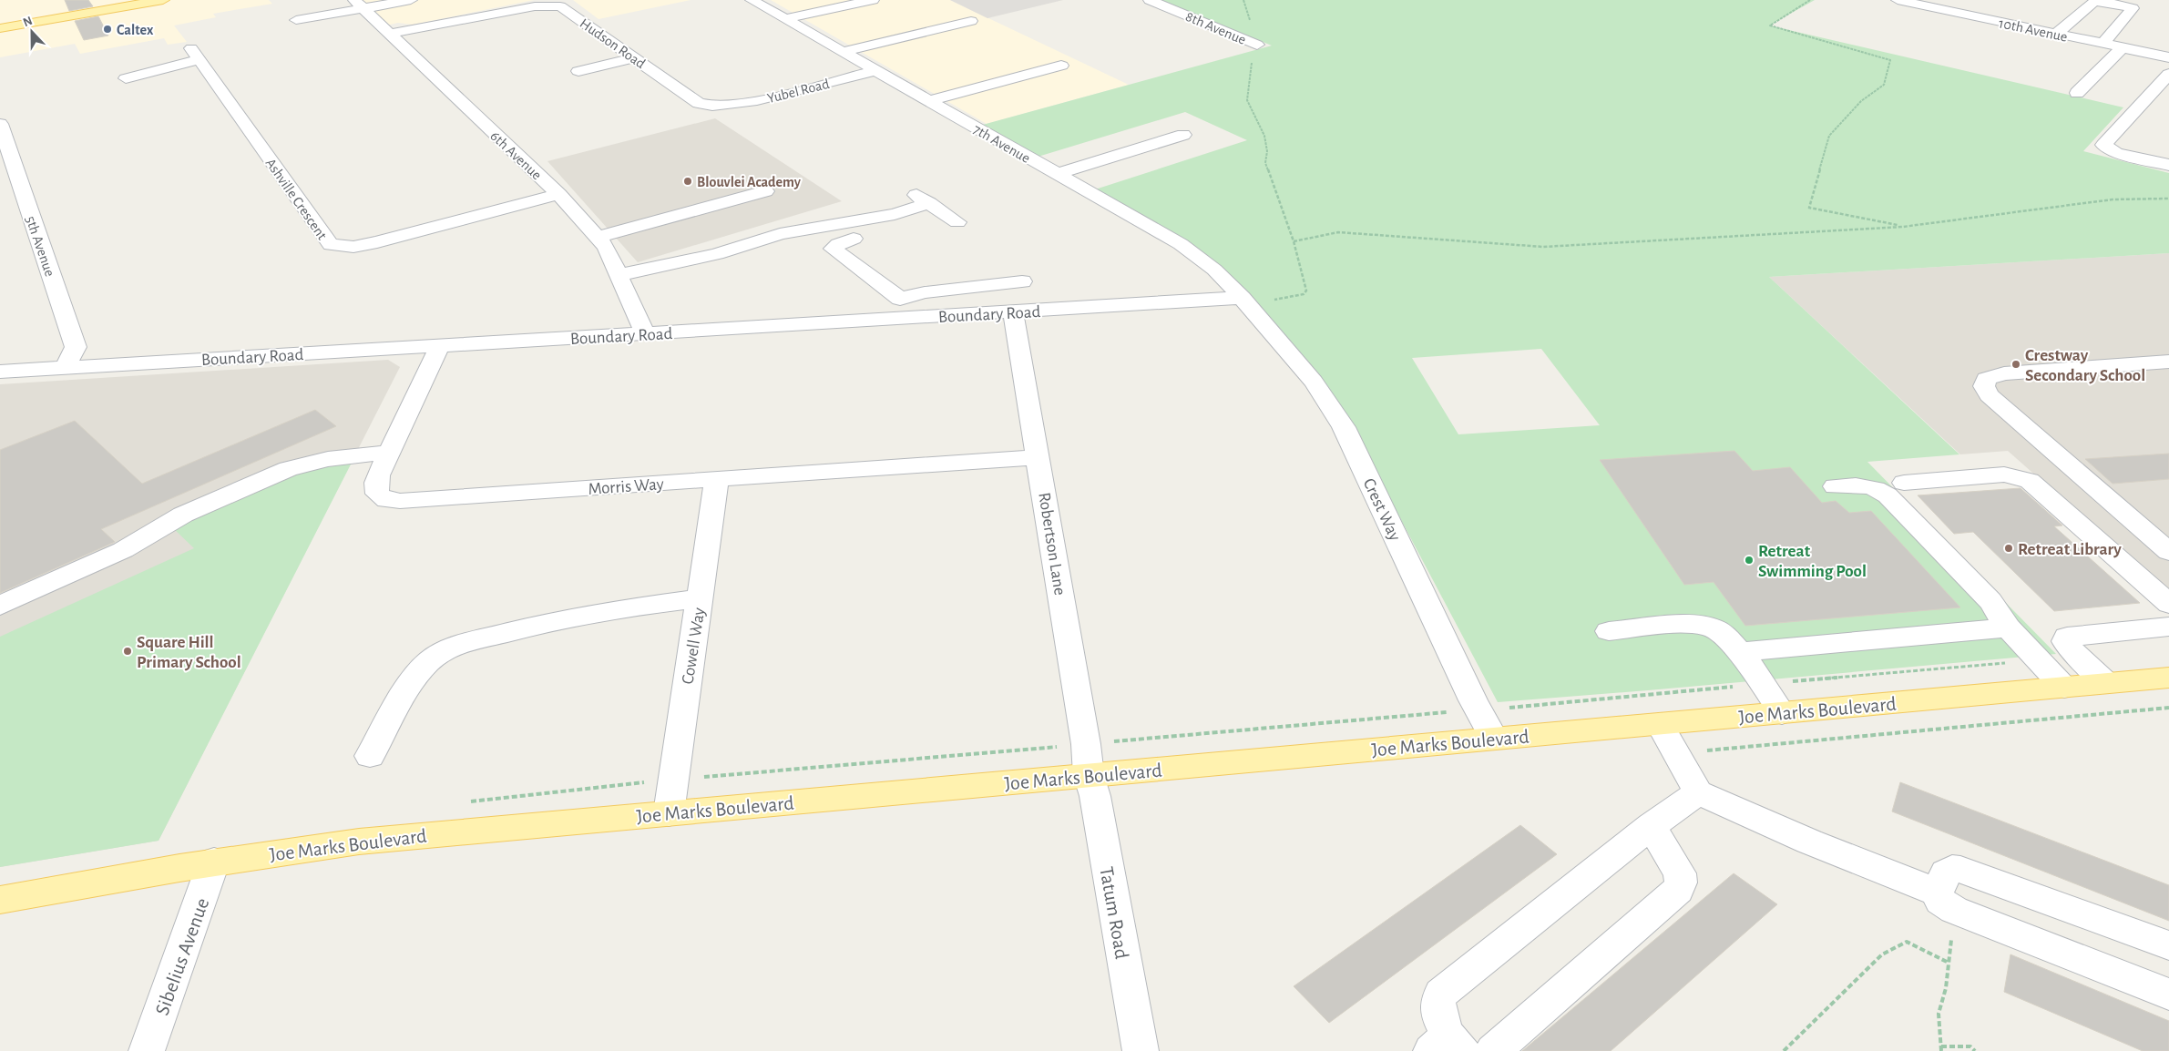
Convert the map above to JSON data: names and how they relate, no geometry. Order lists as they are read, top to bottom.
{
  "streets": {
    "main road": ["Joe Marks Boulevard"],
    "street": [
      "8th Avenue",
      "10th Avenue",
      "Hudson Road",
      "Yubel Road",
      "7th Avenue",
      "6th Avenue",
      "Ashville Crescent",
      "5th Avenue",
      "Boundary Road",
      "Morris Way",
      "Crest Way",
      "Robertson Lane",
      "Cowell Way",
      "Tatum Road",
      "Sibelius Avenue"
    ]
  },
  "crossings": [
    ["Hudson Road", "Yubel Road"],
    ["Hudson Road", "6th Avenue"],
    ["Yubel Road", "7th Avenue"],
    ["7th Avenue", "Boundary Road"],
    ["7th Avenue", "Crest Way"],
    ["6th Avenue", "Ashville Crescent"],
    ["6th Avenue", "Boundary Road"],
    ["5th Avenue", "Boundary Road"],
    ["Boundary Road", "Morris Way"],
    ["Boundary Road", "Crest Way"],
    ["Boundary Road", "Robertson Lane"],
    ["Morris Way", "Robertson Lane"],
    ["Morris Way", "Cowell Way"],
    ["Crest Way", "Joe Marks Boulevard"],
    ["Robertson Lane", "Joe Marks Boulevard"],
    ["Robertson Lane", "Tatum Road"],
    ["Cowell Way", "Joe Marks Boulevard"],
    ["Joe Marks Boulevard", "Tatum Road"],
    ["Joe Marks Boulevard", "Sibelius Avenue"]
  ],
  "places": [
    "Caltex",
    "Blouvlei Academy",
    "Crestway Secondary School",
    "Retreat Library",
    "Retreat Swimming Pool",
    "Square Hill Primary School"
  ],
  "north": "top"
}
